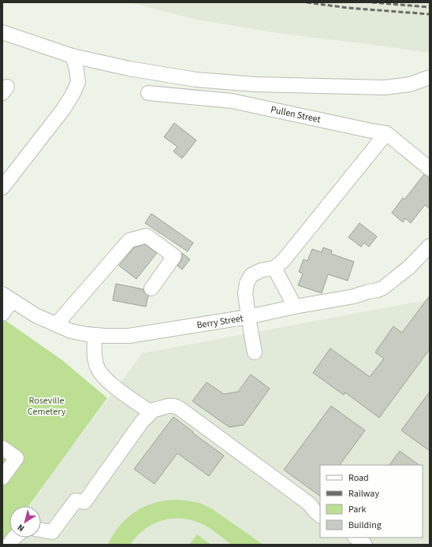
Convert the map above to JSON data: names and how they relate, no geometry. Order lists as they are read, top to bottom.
{
  "streets": {
    "street": ["Pullen Street", "Berry Street"]
  },
  "parks": ["Roseville Cemetery"],
  "legend": [
    "Road",
    "Railway",
    "Park",
    "Building"
  ],
  "north": "bottom left"
}
